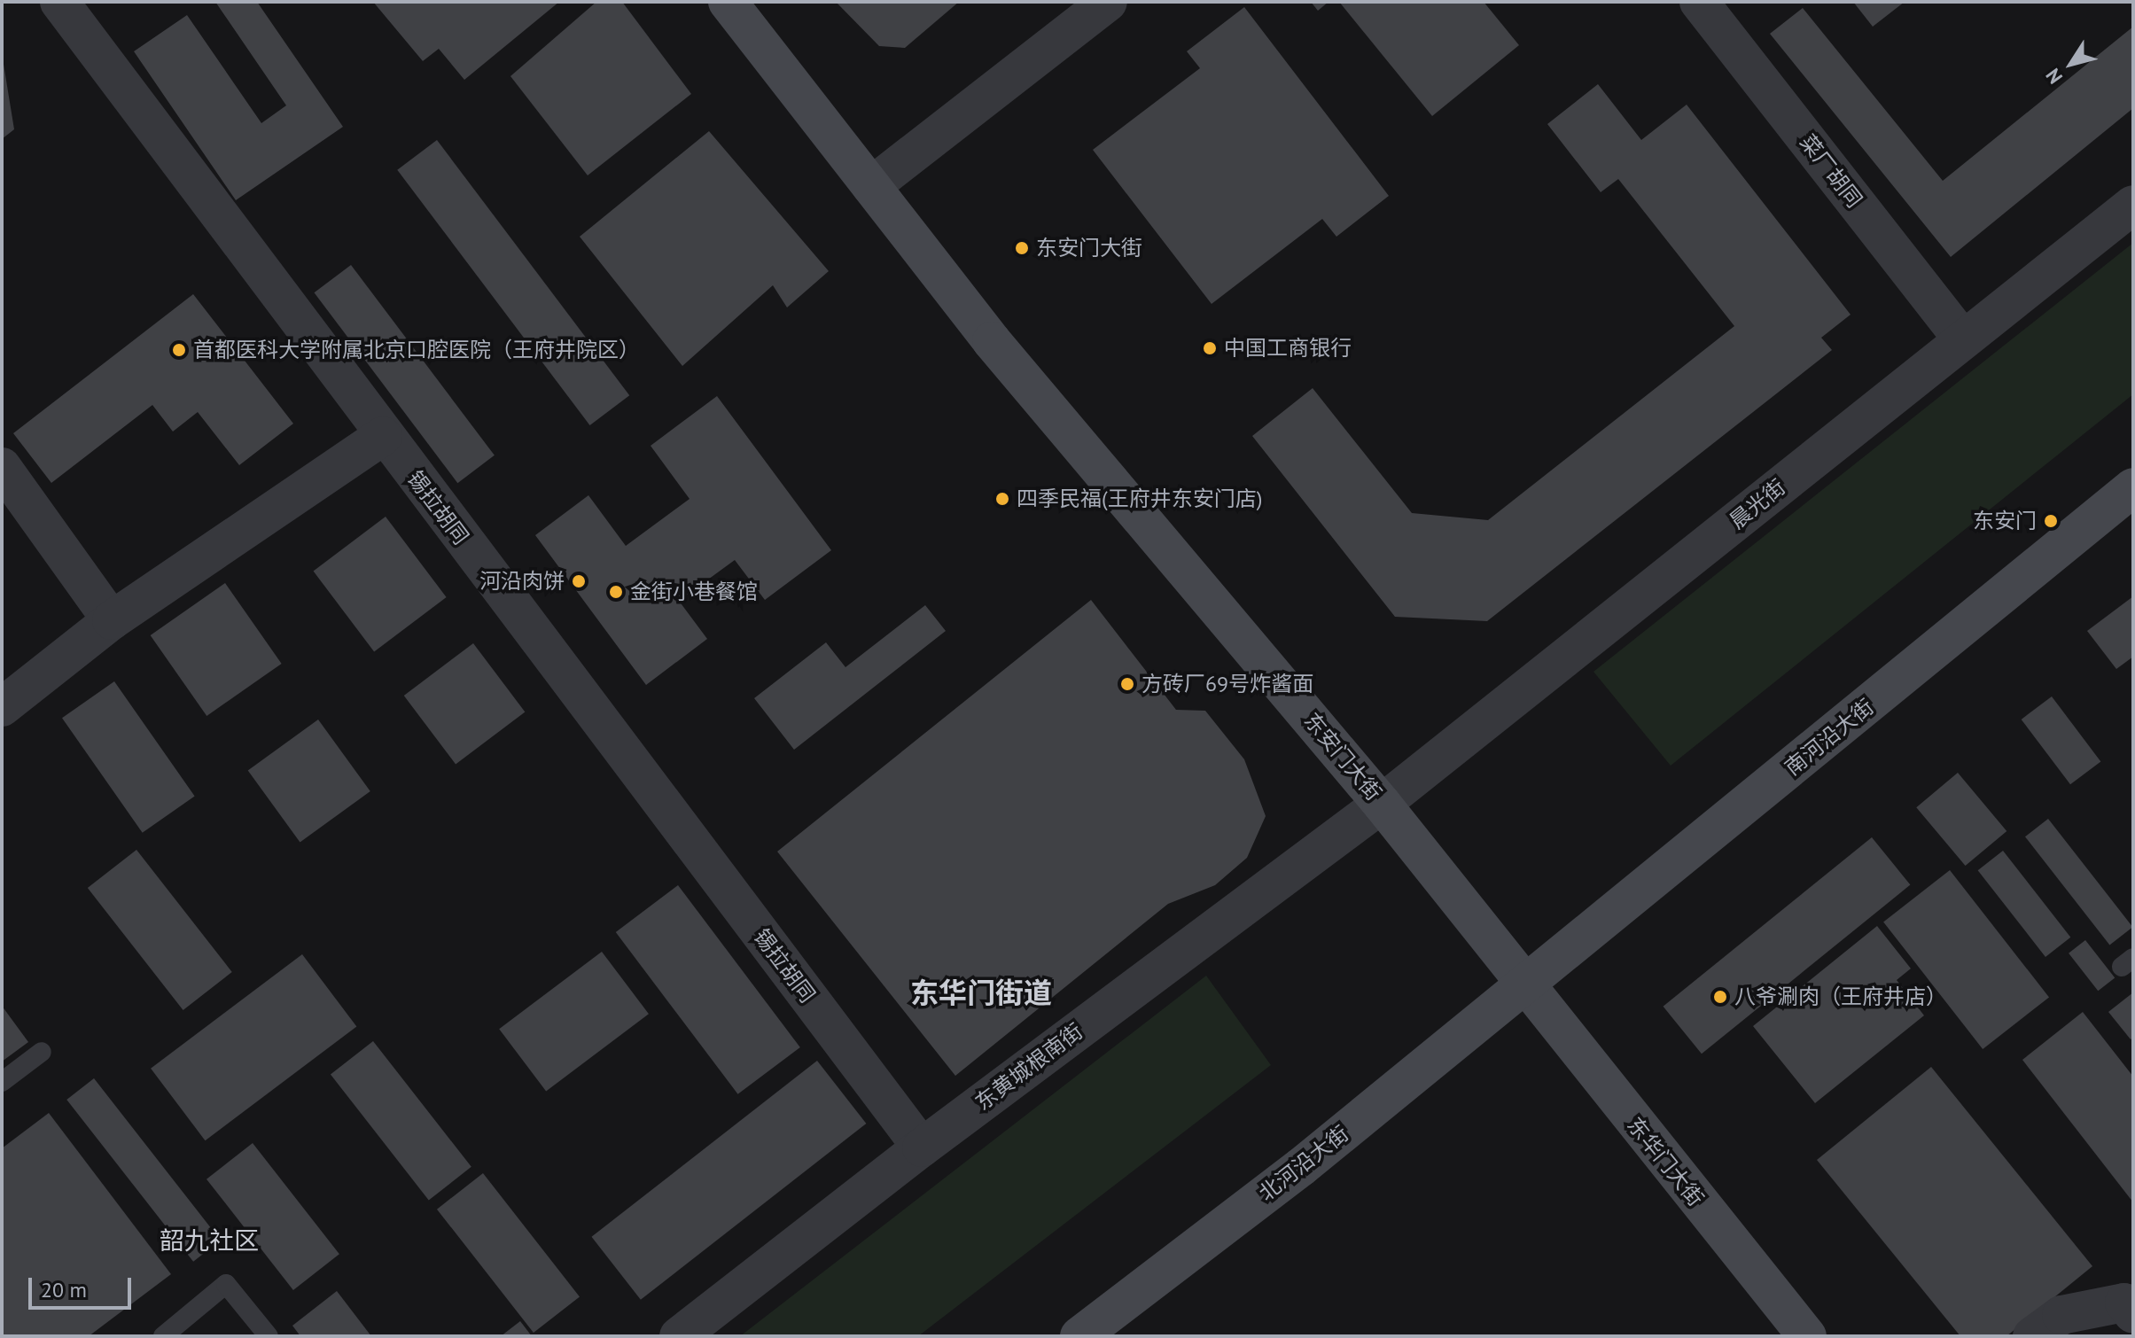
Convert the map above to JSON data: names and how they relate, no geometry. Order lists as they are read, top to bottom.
{
  "streets": {
    "main road": [
      "南河沿大街",
      "东安门大街",
      "东华门大街",
      "北河沿大街"
    ],
    "street": [
      "菜厂胡同",
      "晨光街",
      "锡拉胡同",
      "东黄城根南街"
    ]
  },
  "crossings": [
    ["菜厂胡同", "晨光街"],
    ["晨光街", "东安门大街"],
    ["晨光街", "东黄城根南街"],
    ["锡拉胡同", "东黄城根南街"],
    ["南河沿大街", "东安门大街"],
    ["南河沿大街", "东华门大街"],
    ["南河沿大街", "北河沿大街"],
    ["东安门大街", "东黄城根南街"],
    ["东安门大街", "东华门大街"],
    ["东安门大街", "北河沿大街"],
    ["东华门大街", "北河沿大街"]
  ],
  "districts": ["东华门街道", "韶九社区"],
  "places": [
    "东安门大街",
    "中国工商银行",
    "首都医科大学附属北京口腔医院（王府井院区）",
    "四季民福(王府井东安门店)",
    "东安门",
    "河沿肉饼",
    "金街小巷餐馆",
    "方砖厂69号炸酱面",
    "八爷涮肉（王府井店）"
  ],
  "scale_bar": "20 m",
  "north": "bottom left"
}
